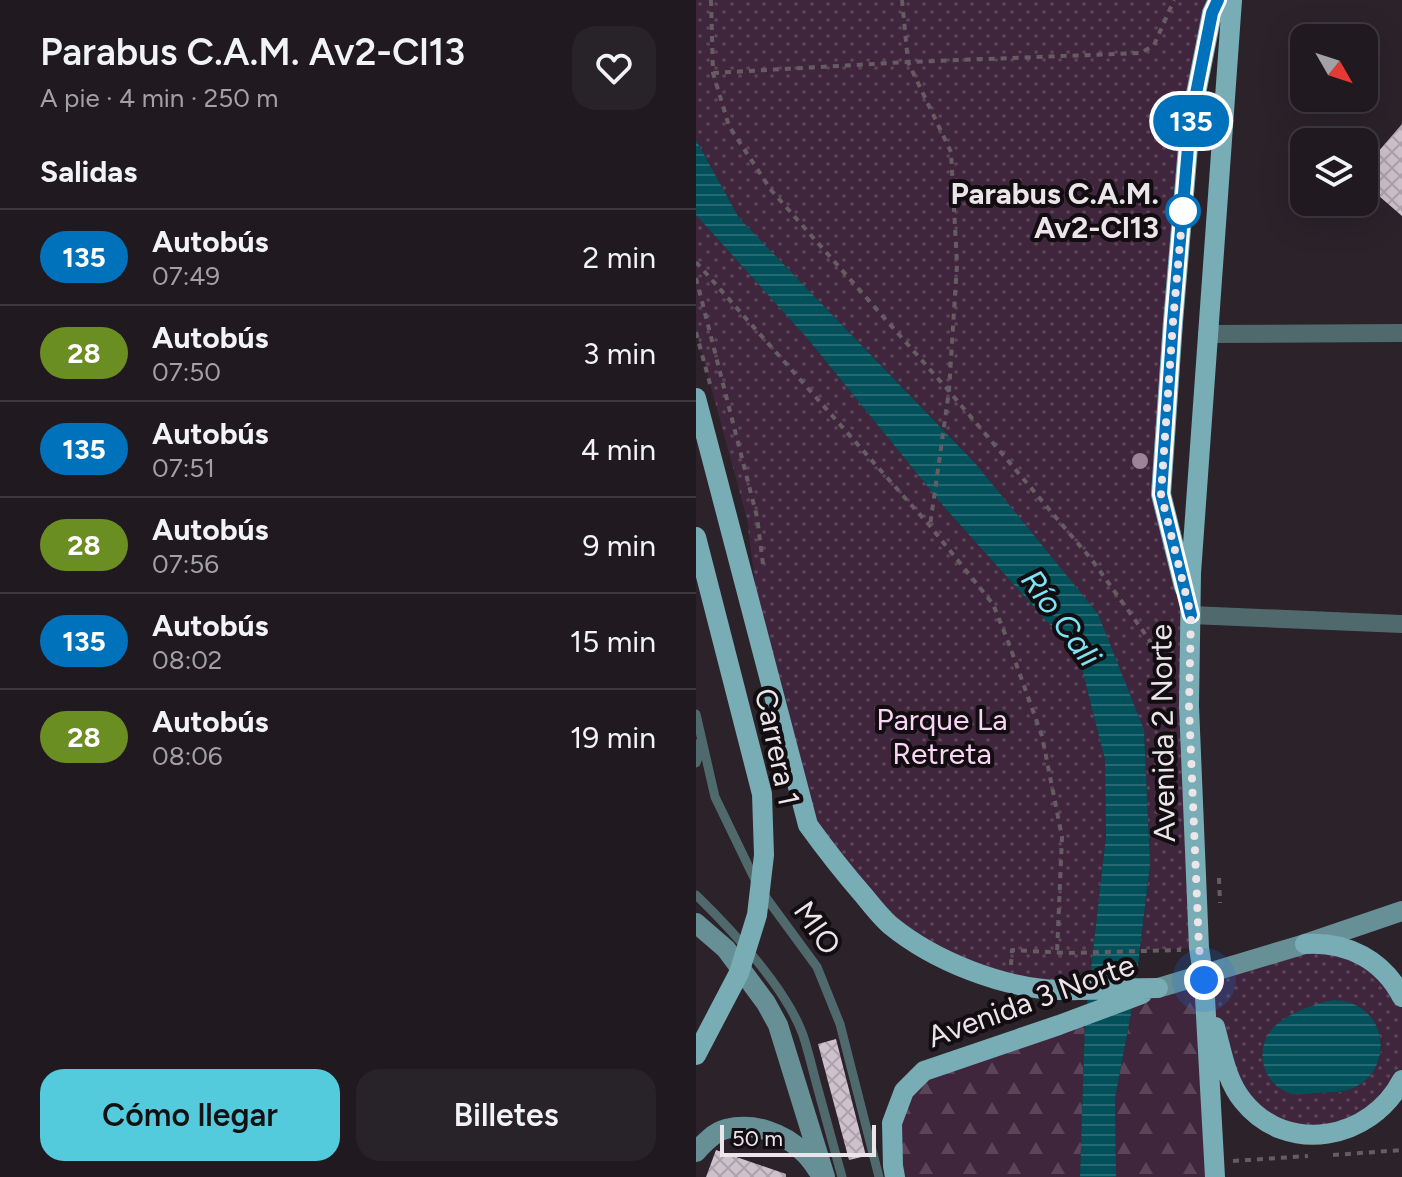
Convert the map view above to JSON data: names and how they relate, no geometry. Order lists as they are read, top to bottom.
{
  "streets": {
    "main road": ["Avenida 2 Norte", "Carrera 1", "Avenida 3 Norte"],
    "lane": ["MIO"]
  },
  "water": ["Río Cali"],
  "parks": ["Parque La Retreta"],
  "places": ["Parabus C.A.M. Av2-Cl13"],
  "lines": ["bus line 135"],
  "scale_bar": "50 m",
  "north": "bottom right",
  "page": {
    "heading": [
      ["Parabus C.A.M. Av2-Cl13", "A pie · 4 min · 250 m"],
      "Salidas"
    ],
    "on_map": "135",
    "list": [
      {
        "mark": "135",
        "name": "Autobús",
        "note": "07:49",
        "value": "2 min"
      },
      {
        "mark": "28",
        "name": "Autobús",
        "note": "07:50",
        "value": "3 min"
      },
      {
        "mark": "135",
        "name": "Autobús",
        "note": "07:51",
        "value": "4 min"
      },
      {
        "mark": "28",
        "name": "Autobús",
        "note": "07:56",
        "value": "9 min"
      },
      {
        "mark": "135",
        "name": "Autobús",
        "note": "08:02",
        "value": "15 min"
      },
      {
        "mark": "28",
        "name": "Autobús",
        "note": "08:06",
        "value": "19 min"
      }
    ],
    "buttons": ["Cómo llegar", "Billetes"],
    "scale": "50 m"
  }
}
